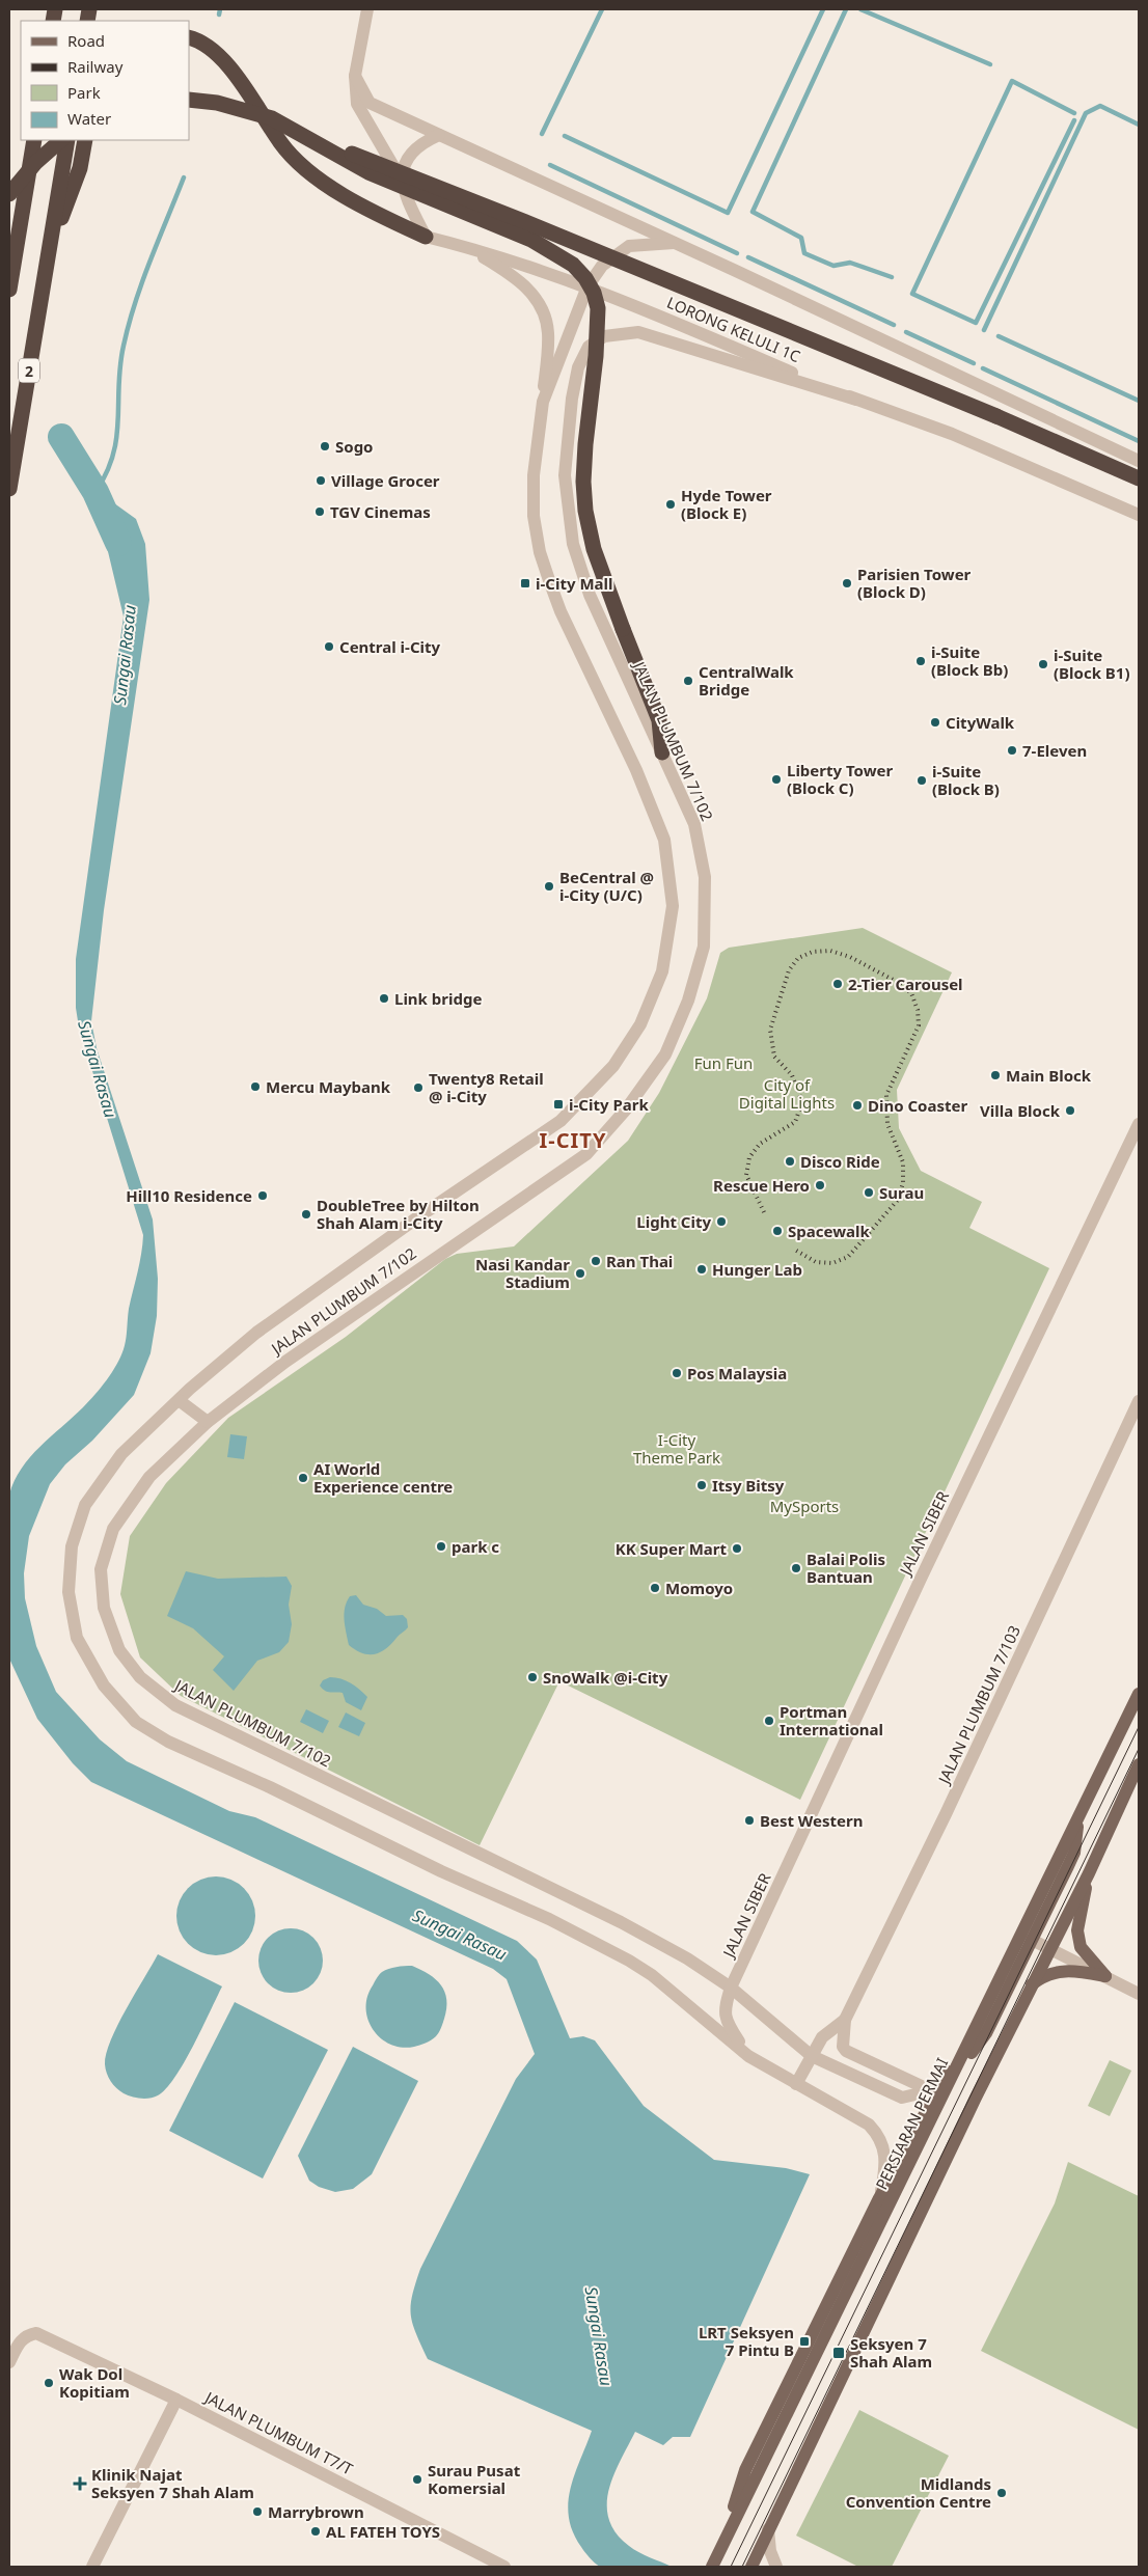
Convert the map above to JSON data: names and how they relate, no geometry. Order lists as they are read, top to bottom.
{
  "streets": {
    "highway": ["2"],
    "main road": ["PERSIARAN PERMAI"],
    "street": [
      "LORONG KELULI 1C",
      "JALAN PLUMBUM 7/102",
      "JALAN SIBER",
      "JALAN PLUMBUM 7/103",
      "JALAN PLUMBUM T7/T"
    ]
  },
  "crossings": [
    ["LORONG KELULI 1C", "JALAN PLUMBUM 7/102"],
    ["JALAN PLUMBUM 7/102", "JALAN SIBER"],
    ["JALAN PLUMBUM 7/102", "PERSIARAN PERMAI"]
  ],
  "districts": ["I-CITY"],
  "water": ["Sungai Rasau"],
  "parks": [
    "Fun Fun",
    "City of Digital Lights",
    "I-City Theme Park",
    "MySports"
  ],
  "places": {
    "other": [
      "Sogo",
      "Village Grocer",
      "Hyde Tower (Block E)",
      "TGV Cinemas",
      "Parisien Tower (Block D)",
      "Central i-City",
      "i-Suite (Block Bb)",
      "i-Suite (Block B1)",
      "CentralWalk Bridge",
      "CityWalk",
      "7-Eleven",
      "Liberty Tower (Block C)",
      "i-Suite (Block B)",
      "BeCentral @ i-City (U/C)",
      "2-Tier Carousel",
      "Link bridge",
      "Main Block",
      "Mercu Maybank",
      "Twenty8 Retail @ i-City",
      "Dino Coaster",
      "Villa Block",
      "Disco Ride",
      "Rescue Hero",
      "Surau",
      "Hill10 Residence",
      "DoubleTree by Hilton Shah Alam i-City",
      "Light City",
      "Spacewalk",
      "Ran Thai",
      "Hunger Lab",
      "Nasi Kandar Stadium",
      "Pos Malaysia",
      "AI World Experience centre",
      "Itsy Bitsy",
      "park c",
      "KK Super Mart",
      "Balai Polis Bantuan",
      "Momoyo",
      "SnoWalk @i-City",
      "Portman International",
      "Best Western",
      "Wak Dol Kopitiam",
      "Surau Pusat Komersial",
      "Midlands Convention Centre",
      "Marrybrown",
      "AL FATEH TOYS"
    ],
    "transit": [
      "i-City Mall",
      "i-City Park",
      "LRT Seksyen 7 Pintu B",
      "Seksyen 7 Shah Alam"
    ],
    "health": ["Klinik Najat Seksyen 7 Shah Alam"]
  },
  "legend": [
    "Road",
    "Railway",
    "Park",
    "Water"
  ]
}
